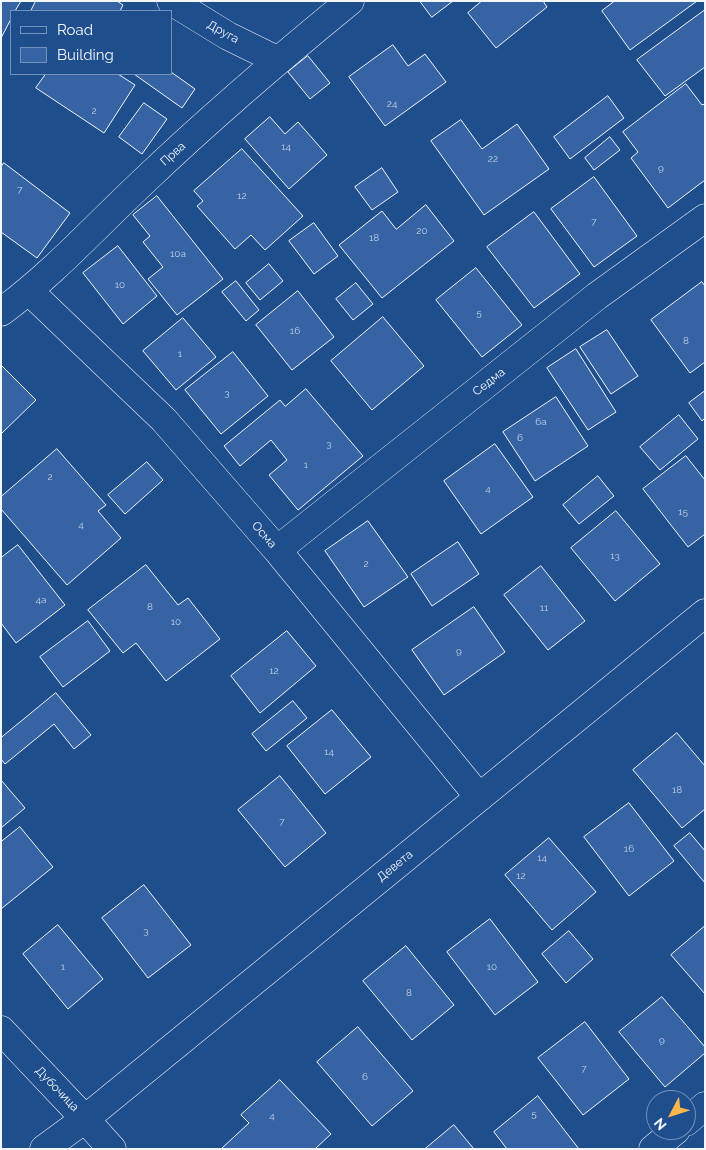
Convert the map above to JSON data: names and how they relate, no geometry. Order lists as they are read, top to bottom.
{
  "streets": {
    "street": [
      "Друга",
      "Прва",
      "Седма",
      "Осма",
      "Девета",
      "Дубочица"
    ]
  },
  "crossings": [
    ["Друга", "Прва"],
    ["Прва", "Осма"],
    ["Седма", "Осма"],
    ["Осма", "Девета"],
    ["Девета", "Дубочица"]
  ],
  "house_numbers": [
    "24",
    "2",
    "14",
    "22",
    "9",
    "7",
    "12",
    "7",
    "20",
    "18",
    "10a",
    "10",
    "5",
    "16",
    "8",
    "1",
    "3",
    "6a",
    "6",
    "3",
    "1",
    "2",
    "4",
    "15",
    "4",
    "13",
    "2",
    "4a",
    "8",
    "11",
    "10",
    "9",
    "12",
    "14",
    "18",
    "7",
    "16",
    "14",
    "12",
    "3",
    "1",
    "10",
    "8",
    "9",
    "7",
    "6",
    "5",
    "4"
  ],
  "legend": ["Road", "Building"],
  "north": "bottom left"
}
